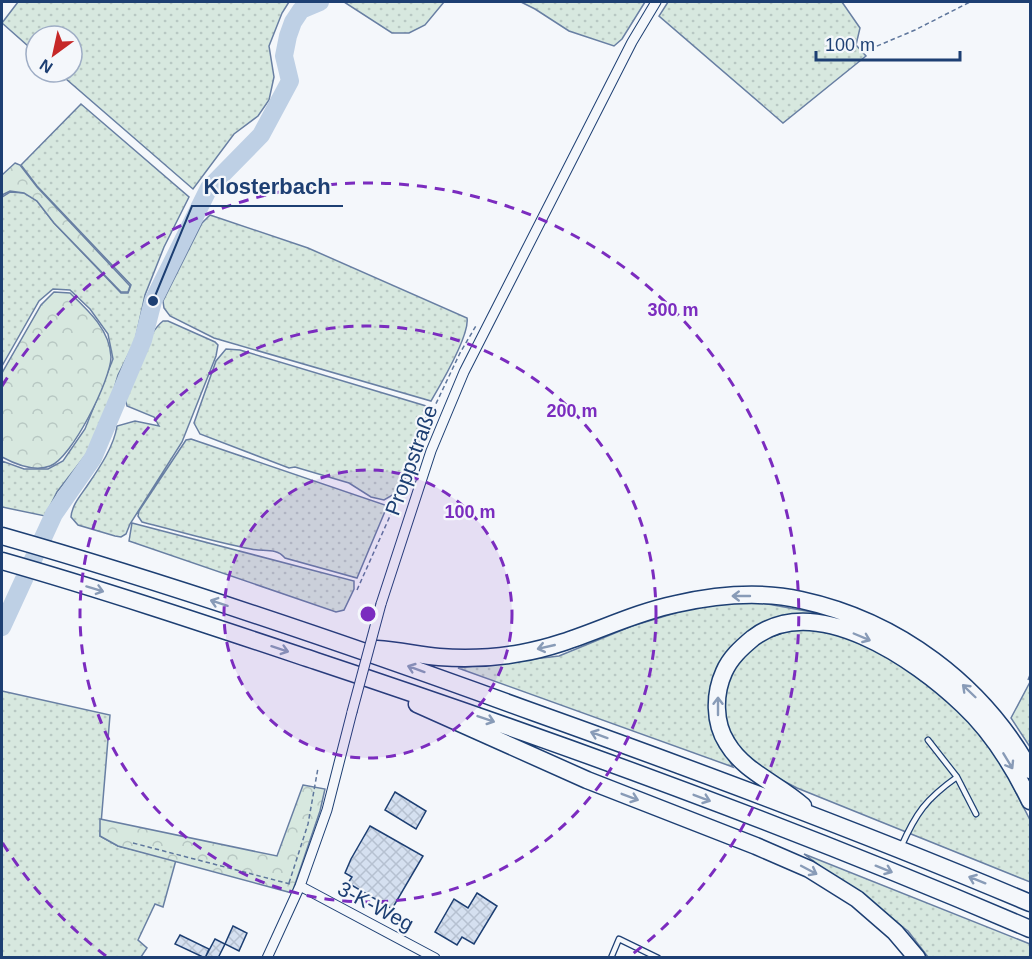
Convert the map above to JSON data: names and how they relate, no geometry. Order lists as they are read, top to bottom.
{
  "streets": {
    "street": ["Proppstraße", "3-K-Weg"]
  },
  "crossings": [
    ["Proppstraße", "3-K-Weg"]
  ],
  "places": ["Klosterbach"],
  "scale_bar": "100 m",
  "north": "bottom left",
  "rings": ["300 m", "200 m", "100 m"]
}
